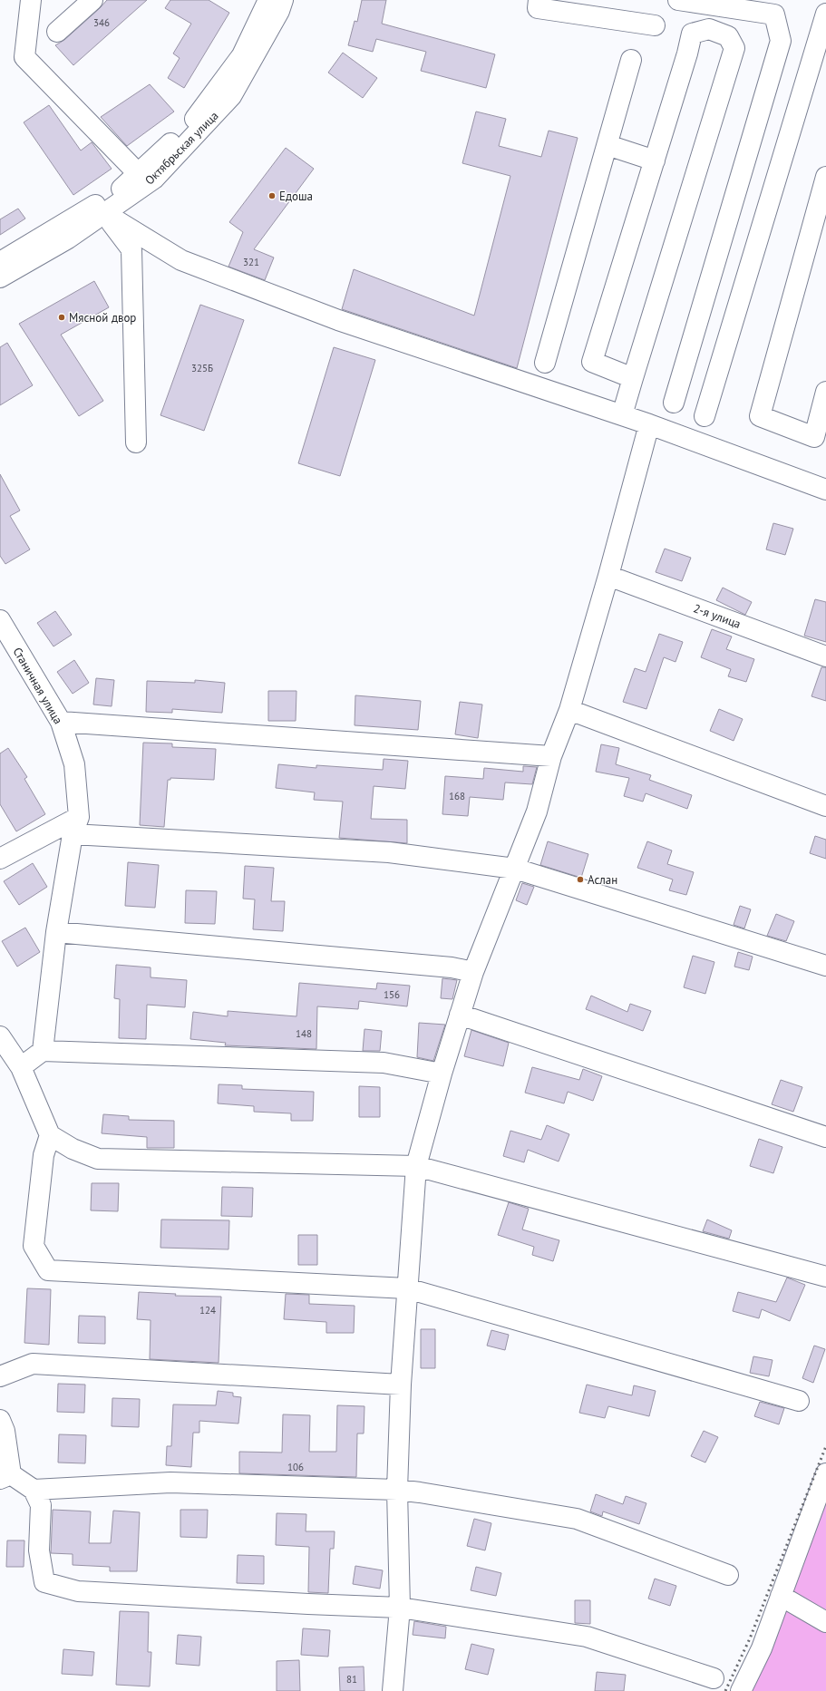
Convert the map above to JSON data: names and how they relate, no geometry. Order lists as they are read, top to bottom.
{
  "streets": {
    "street": ["Октябрьская улица", "2-я улица", "Станичная улица"]
  },
  "places": ["Едоша", "Мясной двор", "Аслан"],
  "house_numbers": [
    "346",
    "321",
    "325Б",
    "168",
    "156",
    "148",
    "124",
    "106",
    "81"
  ]
}
